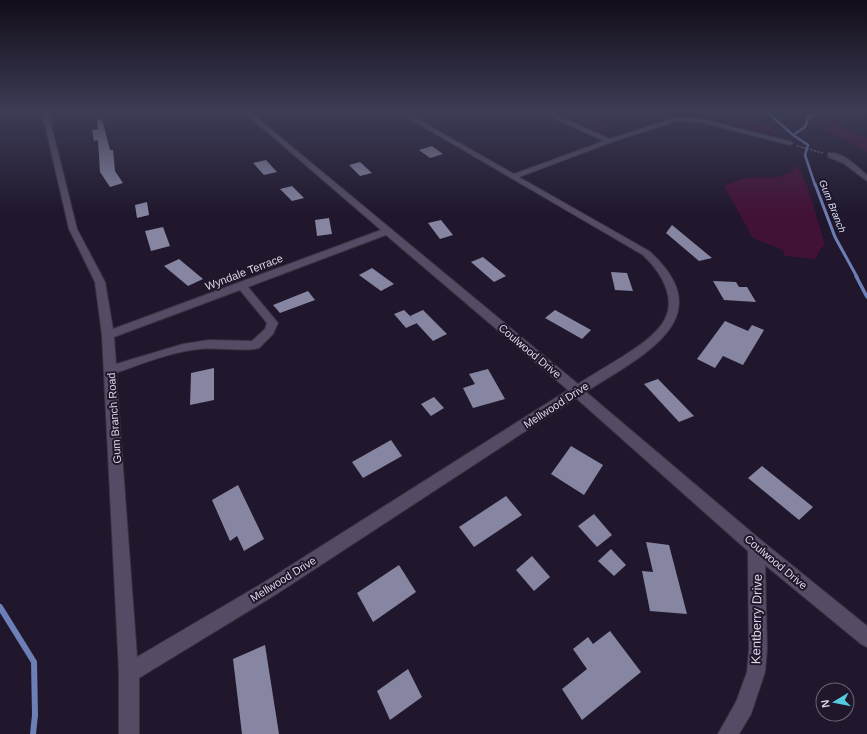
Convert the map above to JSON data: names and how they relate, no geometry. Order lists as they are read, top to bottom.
{
  "streets": {
    "street": [
      "Wyndale Terrace",
      "Coulwood Drive",
      "Mellwood Drive",
      "Gum Branch Road",
      "Kentberry Drive"
    ]
  },
  "crossings": [
    ["Wyndale Terrace", "Coulwood Drive"],
    ["Wyndale Terrace", "Gum Branch Road"],
    ["Coulwood Drive", "Mellwood Drive"],
    ["Coulwood Drive", "Kentberry Drive"],
    ["Mellwood Drive", "Gum Branch Road"]
  ],
  "water": ["Gum Branch"],
  "north": "left"
}
